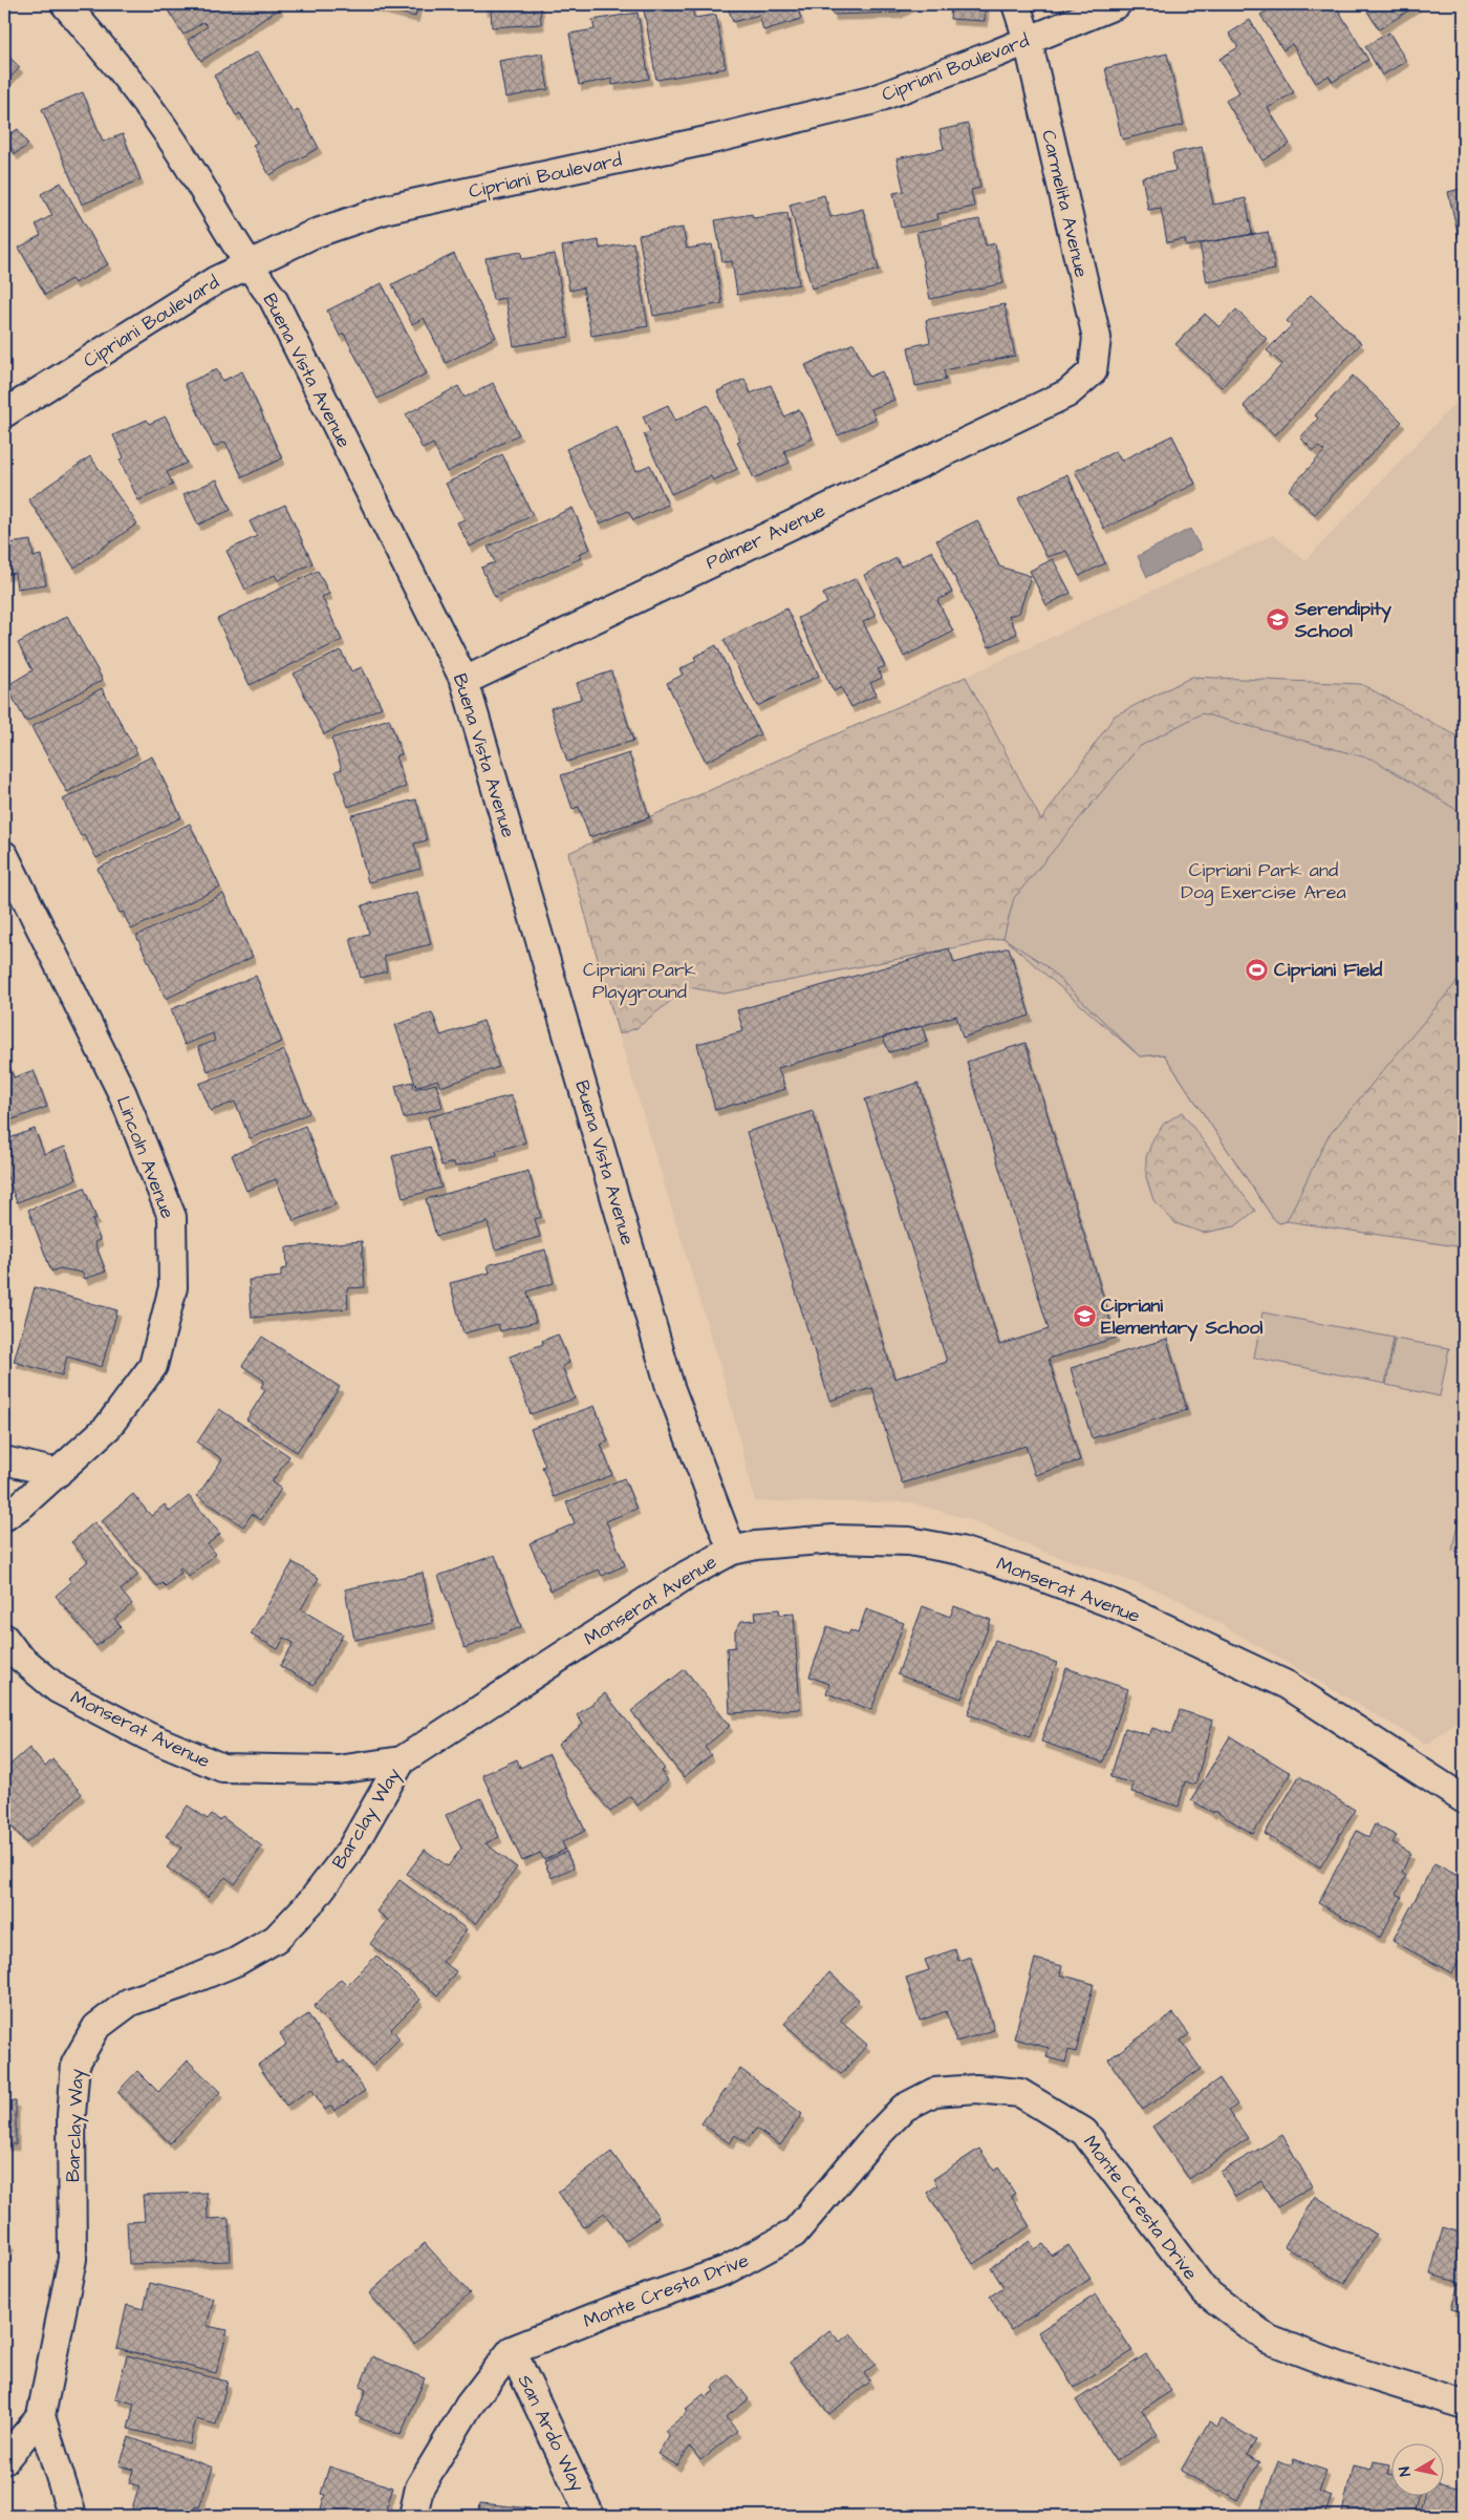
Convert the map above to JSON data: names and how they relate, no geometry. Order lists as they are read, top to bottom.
{
  "streets": {
    "street": [
      "Cipriani Boulevard",
      "Carmelita Avenue",
      "Buena Vista Avenue",
      "Palmer Avenue",
      "Lincoln Avenue",
      "Monserat Avenue",
      "Barclay Way",
      "Monte Cresta Drive",
      "San Ardo Way"
    ]
  },
  "crossings": [
    ["Cipriani Boulevard", "Carmelita Avenue"],
    ["Cipriani Boulevard", "Buena Vista Avenue"],
    ["Carmelita Avenue", "Palmer Avenue"],
    ["Buena Vista Avenue", "Palmer Avenue"],
    ["Buena Vista Avenue", "Monserat Avenue"],
    ["Monserat Avenue", "Barclay Way"],
    ["Monte Cresta Drive", "San Ardo Way"]
  ],
  "parks": ["Cipriani Park and Dog Exercise Area", "Cipriani Park Playground"],
  "places": {
    "school or university": ["Serendipity School", "Cipriani Elementary School"],
    "sports": ["Cipriani Field"]
  },
  "north": "left"
}
